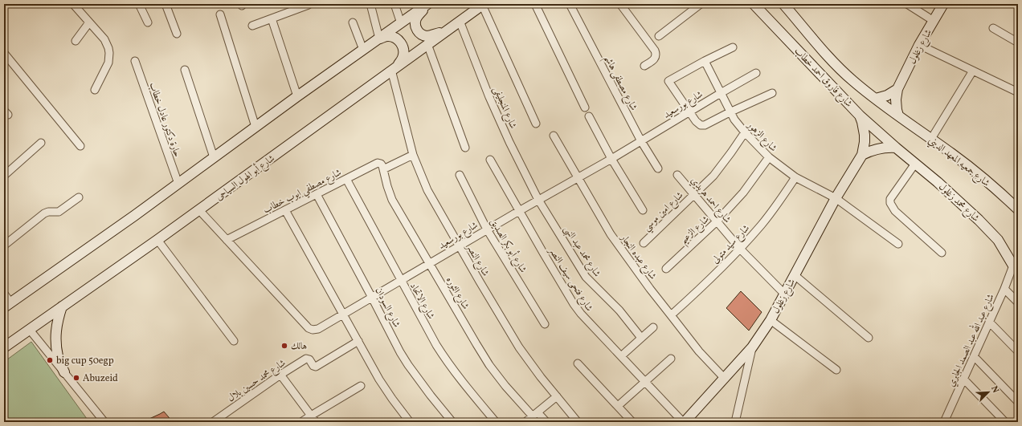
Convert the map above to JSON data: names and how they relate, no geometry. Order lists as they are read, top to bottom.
{
  "streets": {
    "main road": [
      "شارع زغلول",
      "شارع فاروق احمد خطاب",
      "شارع جمعيه المعهد الديني",
      "شارع أبو الهول السياحى",
      "شارع محمد زغلول"
    ],
    "street": [
      "شارع مصطفى هاشم",
      "شارع بورسعيد",
      "شارع المنجليفى",
      "حارة دكتور عادل خطاب",
      "شارع الزهور",
      "شارع مصطفي ايوب خطاب",
      "شارع احمد هريدي",
      "شارع امين موسي",
      "شارع الزعيم",
      "شارع سيد متولى",
      "شارع أبو بكر الصديق",
      "شارع محمد عبد النبى",
      "شارع عبده النجار",
      "شارع النصر",
      "شارع فتحى سيف النصر",
      "شارع الثوره",
      "شارع الاتحاد",
      "شارع السودان",
      "شارع عبد الله عبد الصمد الجابري",
      "شارع محمد حسين بلال"
    ]
  },
  "crossings": [
    ["شارع زغلول", "شارع فاروق احمد خطاب"],
    ["شارع زغلول", "شارع الزهور"],
    ["شارع زغلول", "شارع جمعيه المعهد الديني"],
    ["شارع زغلول", "شارع احمد هريدي"],
    ["شارع زغلول", "شارع عبده النجار"],
    ["شارع زغلول", "شارع فتحى سيف النصر"],
    ["شارع فاروق احمد خطاب", "شارع جمعيه المعهد الديني"],
    ["شارع فاروق احمد خطاب", "شارع محمد زغلول"],
    ["شارع مصطفى هاشم", "شارع بورسعيد"],
    ["شارع بورسعيد", "شارع المنجليفى"],
    ["شارع بورسعيد", "شارع الزهور"],
    ["شارع بورسعيد", "شارع أبو الهول السياحى"],
    ["شارع بورسعيد", "شارع مصطفي ايوب خطاب"],
    ["شارع بورسعيد", "شارع أبو بكر الصديق"],
    ["شارع بورسعيد", "شارع محمد عبد النبى"],
    ["شارع بورسعيد", "شارع عبده النجار"],
    ["شارع بورسعيد", "شارع النصر"],
    ["شارع بورسعيد", "شارع فتحى سيف النصر"],
    ["شارع بورسعيد", "شارع الثوره"],
    ["شارع بورسعيد", "شارع الاتحاد"],
    ["شارع بورسعيد", "شارع السودان"],
    ["شارع المنجليفى", "شارع أبو الهول السياحى"],
    ["شارع المنجليفى", "شارع محمد عبد النبى"],
    ["شارع الزهور", "شارع امين موسي"],
    ["شارع الزهور", "شارع الزعيم"],
    ["شارع الزهور", "شارع سيد متولى"],
    ["شارع أبو الهول السياحى", "شارع النصر"],
    ["شارع مصطفي ايوب خطاب", "شارع الثوره"],
    ["شارع مصطفي ايوب خطاب", "شارع الاتحاد"],
    ["شارع مصطفي ايوب خطاب", "شارع السودان"],
    ["شارع احمد هريدي", "شارع امين موسي"],
    ["شارع احمد هريدي", "شارع الزعيم"],
    ["شارع احمد هريدي", "شارع سيد متولى"],
    ["شارع محمد زغلول", "شارع عبد الله عبد الصمد الجابري"],
    ["شارع سيد متولى", "شارع عبده النجار"]
  ],
  "places": ["هالك", "big cup 50egp", "Abuzeid"],
  "north": "top right"
}
